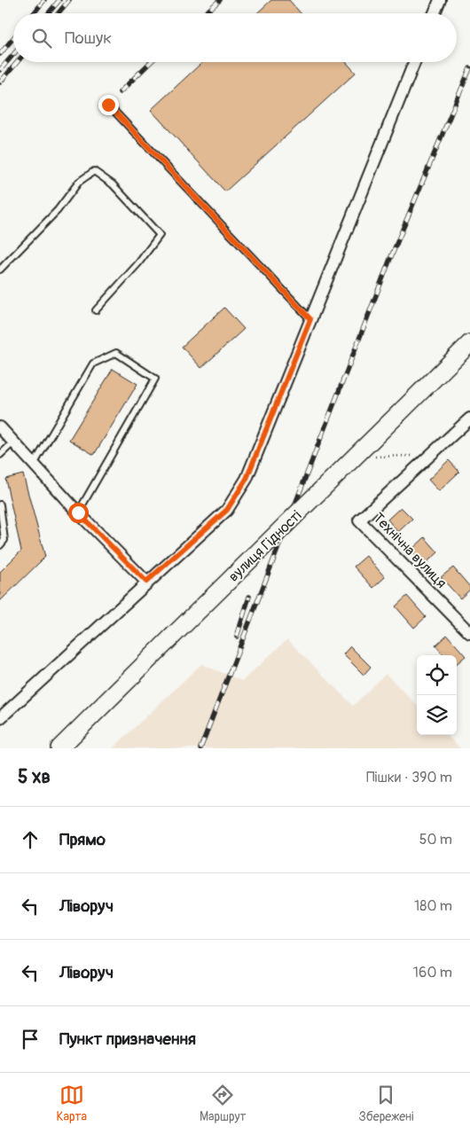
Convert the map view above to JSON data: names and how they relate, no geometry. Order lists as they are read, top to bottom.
{
  "streets": {
    "main road": ["вулиця Гідності"],
    "street": ["Технічна вулиця"]
  },
  "page": {
    "search": "Пошук",
    "heading": ["5 хв", "Пішки · 390 m"],
    "list": [
      ["Прямо", "50 m"],
      ["Ліворуч", "180 m"],
      ["Ліворуч", "160 m"],
      "Пункт призначення"
    ],
    "nav": ["Карта", "Маршрут", "Збережені"]
  }
}
